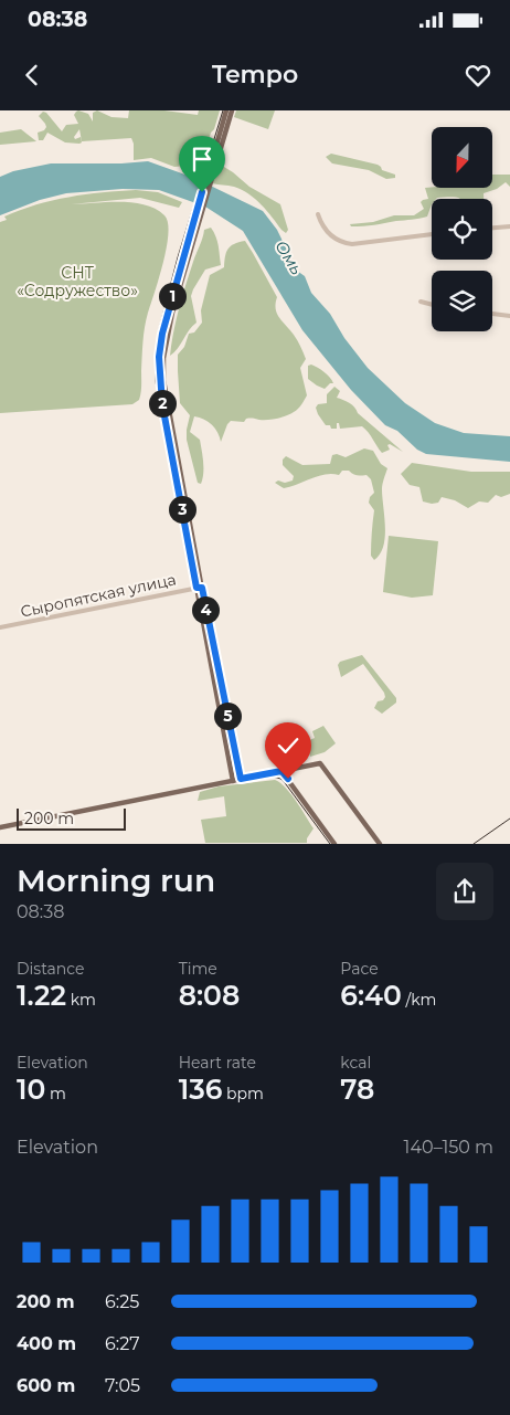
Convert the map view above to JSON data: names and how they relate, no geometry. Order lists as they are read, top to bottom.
{
  "streets": {
    "street": ["Сыропятская улица"]
  },
  "water": ["Омь"],
  "parks": ["СНТ «Содружество»"],
  "scale_bar": "200 m",
  "north": "bottom",
  "page": {
    "status": "08:38",
    "header": "Tempo",
    "pins": [
      "1",
      "2",
      "3",
      "4",
      "5"
    ],
    "scale": "200 m",
    "heading": ["Morning run", "08:38"],
    "stats": [
      ["Distance", "1.22 km"],
      ["Time", "8:08"],
      ["Pace", "6:40 /km"],
      ["Elevation", "10 m"],
      ["Heart rate", "136 bpm"],
      ["kcal", "78"]
    ],
    "chart": ["Elevation", "140–150 m"],
    "list": [
      {
        "name": "200 m",
        "note": "6:25"
      },
      {
        "name": "400 m",
        "note": "6:27"
      },
      {
        "name": "600 m",
        "note": "7:05"
      }
    ]
  }
}
